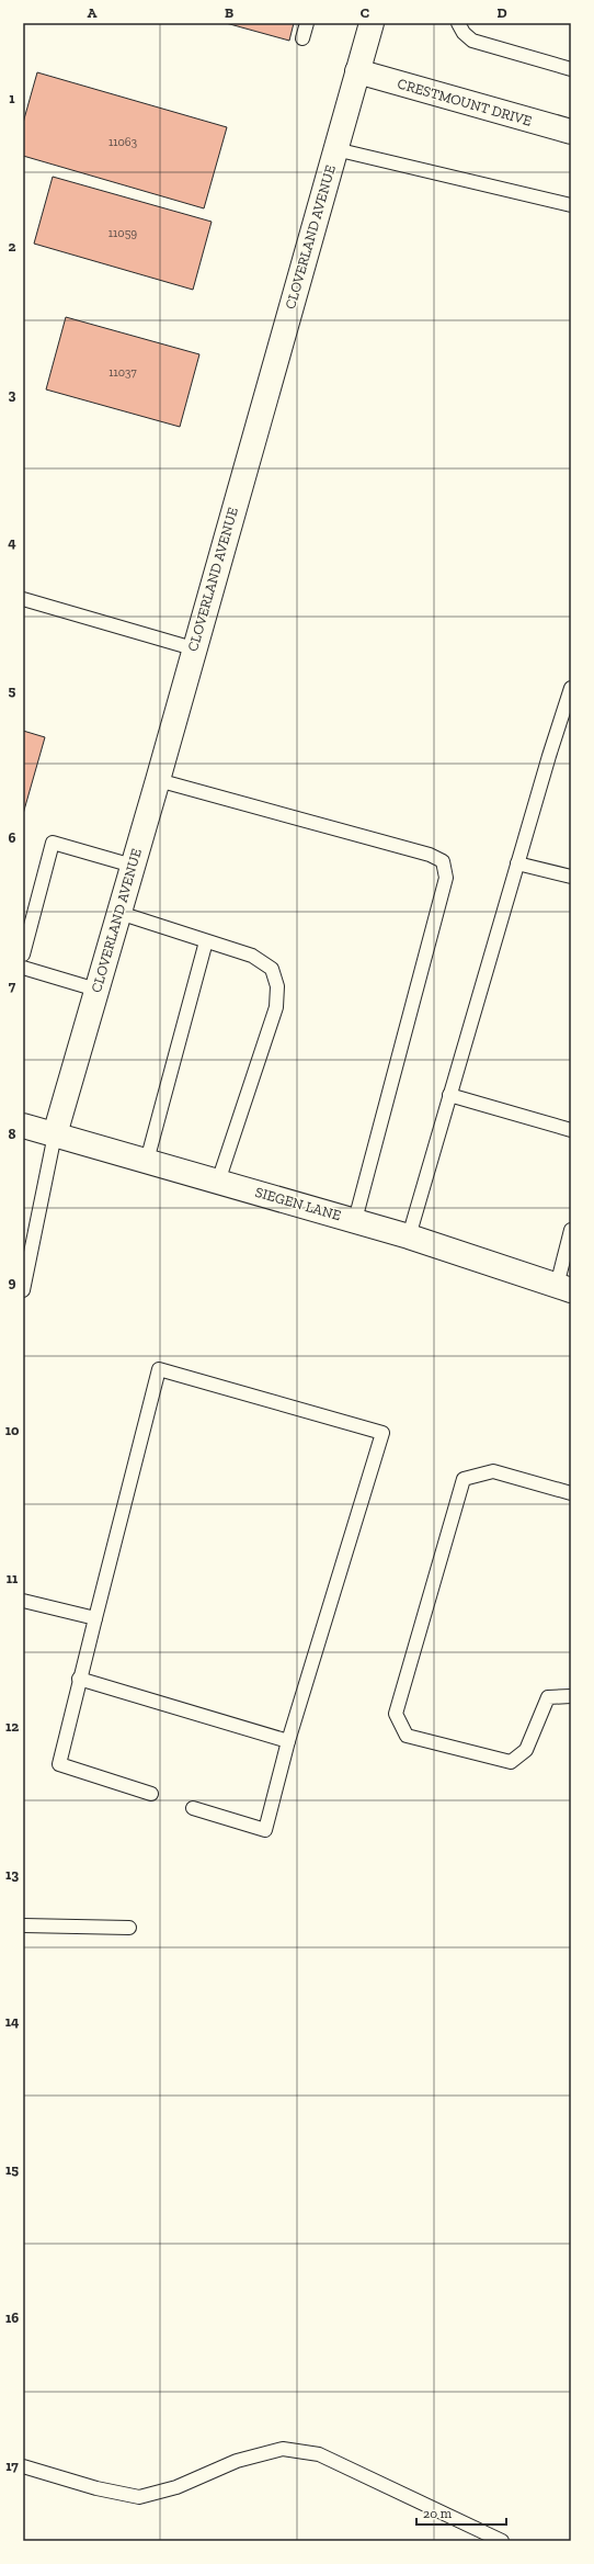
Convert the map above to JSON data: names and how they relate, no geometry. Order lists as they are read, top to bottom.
{
  "streets": {
    "street": ["CRESTMOUNT DRIVE", "CLOVERLAND AVENUE", "SIEGEN LANE"]
  },
  "crossings": [
    ["CRESTMOUNT DRIVE", "CLOVERLAND AVENUE"],
    ["CLOVERLAND AVENUE", "SIEGEN LANE"]
  ],
  "house_numbers": ["11063", "11059", "11037"],
  "scale_bar": "20 m",
  "grid": {
    "columns": [
      "A",
      "B",
      "C",
      "D"
    ],
    "rows": [
      "1",
      "2",
      "3",
      "4",
      "5",
      "6",
      "7",
      "8",
      "9",
      "10",
      "11",
      "12",
      "13",
      "14",
      "15",
      "16",
      "17"
    ]
  }
}
